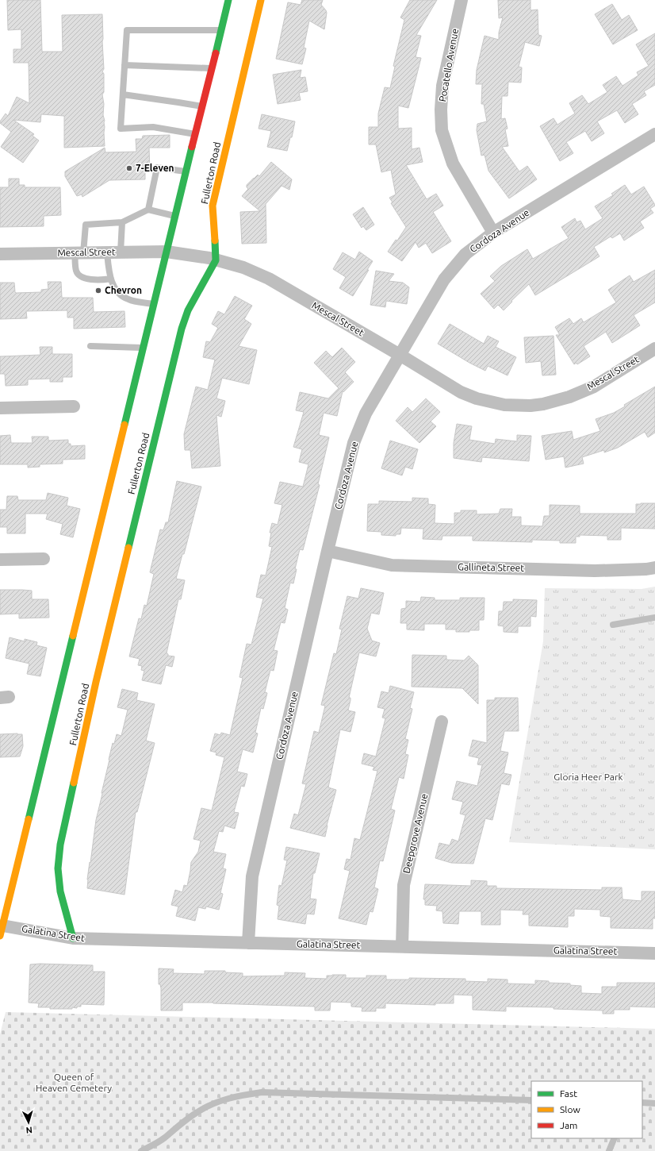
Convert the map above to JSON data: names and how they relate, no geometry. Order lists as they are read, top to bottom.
{
  "streets": {
    "street": [
      "Pocatello Avenue",
      "Fullerton Road",
      "Cordoza Avenue",
      "Mescal Street",
      "Gallineta Street",
      "Deepgrove Avenue",
      "Galatina Street"
    ]
  },
  "crossings": [
    ["Pocatello Avenue", "Cordoza Avenue"],
    ["Fullerton Road", "Mescal Street"],
    ["Fullerton Road", "Galatina Street"],
    ["Cordoza Avenue", "Mescal Street"],
    ["Cordoza Avenue", "Gallineta Street"],
    ["Cordoza Avenue", "Galatina Street"],
    ["Deepgrove Avenue", "Galatina Street"]
  ],
  "parks": ["Gloria Heer Park", "Queen of Heaven Cemetery"],
  "places": ["7-Eleven", "Chevron"],
  "legend": ["Fast", "Slow", "Jam"],
  "north": "bottom"
}
